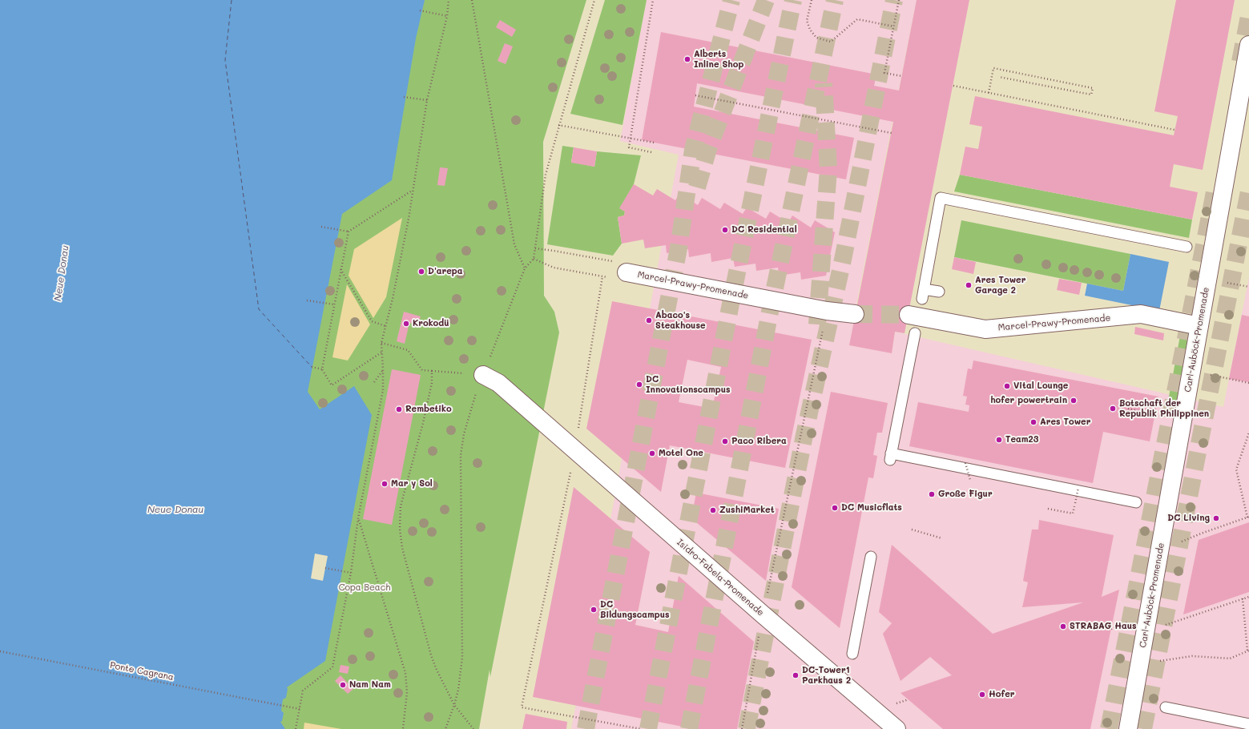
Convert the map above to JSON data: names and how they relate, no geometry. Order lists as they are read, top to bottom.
{
  "streets": {
    "street": ["Marcel-Prawy-Promenade", "Carl-Auböck-Promenade", "Isidro-Fabela-Promenade"],
    "path": ["Ponte Cagrana"]
  },
  "crossings": [
    ["Marcel-Prawy-Promenade", "Carl-Auböck-Promenade"]
  ],
  "water": ["Neue Donau"],
  "parks": ["Copa Beach"],
  "places": [
    "Alberts Inline Shop",
    "DC Residential",
    "D'arepa",
    "Ares Tower Garage 2",
    "Abaco's Steakhouse",
    "Krokodü",
    "DC Innovationscampus",
    "Vital Lounge",
    "hofer powertrain",
    "Botschaft der Republik Philippinen",
    "Rembetiko",
    "Ares Tower",
    "Team23",
    "Paco Ribera",
    "Motel One",
    "Mar y Sol",
    "Große Figur",
    "DC Musicflats",
    "ZushiMarket",
    "DC Living",
    "DC Bildungscampus",
    "STRABAG Haus",
    "DC-Tower1 Parkhaus 2",
    "Nam Nam",
    "Hofer"
  ]
}
